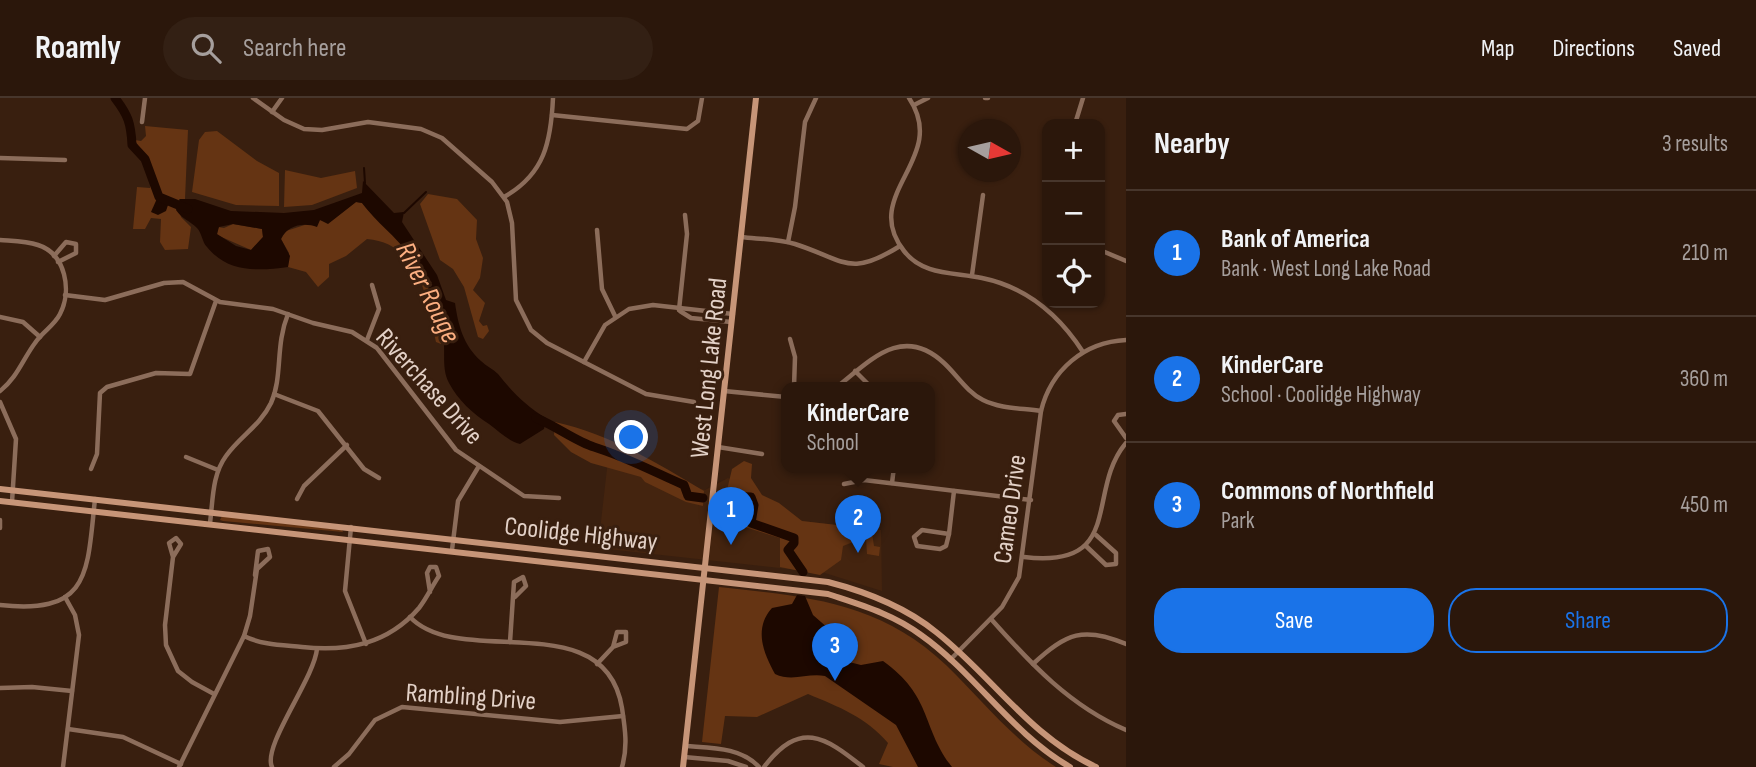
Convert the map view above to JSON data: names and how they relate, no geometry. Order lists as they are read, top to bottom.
{
  "streets": {
    "main road": ["West Long Lake Road", "Coolidge Highway"],
    "street": ["Riverchase Drive", "Cameo Drive", "Rambling Drive"]
  },
  "crossings": [
    ["West Long Lake Road", "Coolidge Highway"],
    ["Cameo Drive", "Coolidge Highway"]
  ],
  "water": ["River Rouge"],
  "north": "right",
  "page": {
    "header": "Roamly",
    "search": "Search here",
    "nav": ["Map", "Directions", "Saved"],
    "heading": ["Nearby", "3 results"],
    "map_buttons": ["+", "−"],
    "list": [
      {
        "mark": "1",
        "name": "Bank of America",
        "note": "Bank · West Long Lake Road",
        "value": "210 m"
      },
      {
        "mark": "2",
        "name": "KinderCare",
        "note": "School · Coolidge Highway",
        "value": "360 m"
      },
      {
        "mark": "3",
        "name": "Commons of Northfield",
        "note": "Park",
        "value": "450 m"
      }
    ],
    "popup": ["KinderCare", "School"],
    "pins": ["1", "2", "3"],
    "buttons": ["Save", "Share"]
  }
}
